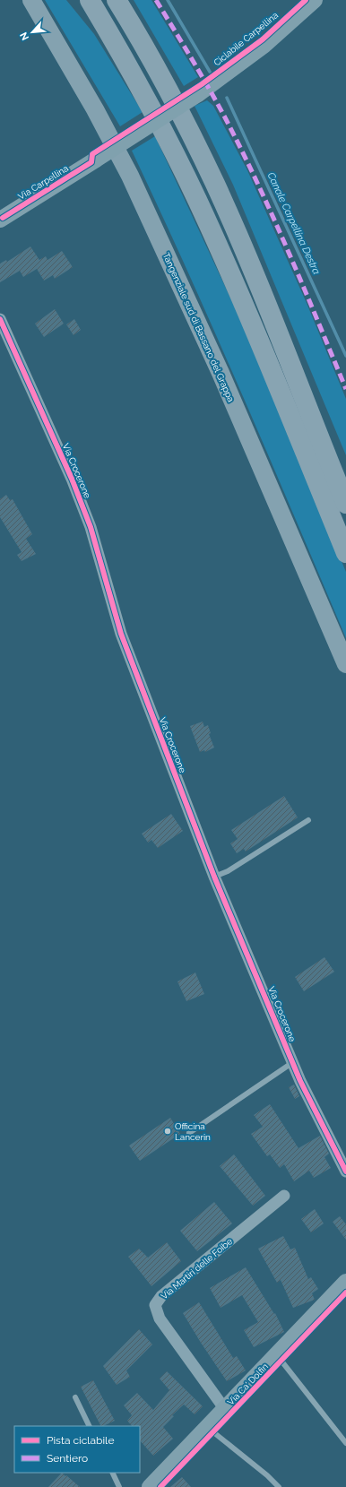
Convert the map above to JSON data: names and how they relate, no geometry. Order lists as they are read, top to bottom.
{
  "streets": {
    "main road": ["Tangenziale sud di Bassano del Grappa"],
    "street": [
      "Via Carpellina",
      "Via Crocerone",
      "Via Martiri delle Foibe",
      "Via Ca' Dolfin"
    ],
    "cycle path": ["Ciclabile Carpellina"]
  },
  "crossings": [
    ["Via Martiri delle Foibe", "Via Ca' Dolfin"]
  ],
  "water": ["Canale Carpellina Destra"],
  "places": ["Officina Lancerin"],
  "legend": ["Pista ciclabile", "Sentiero"],
  "north": "bottom left"
}
